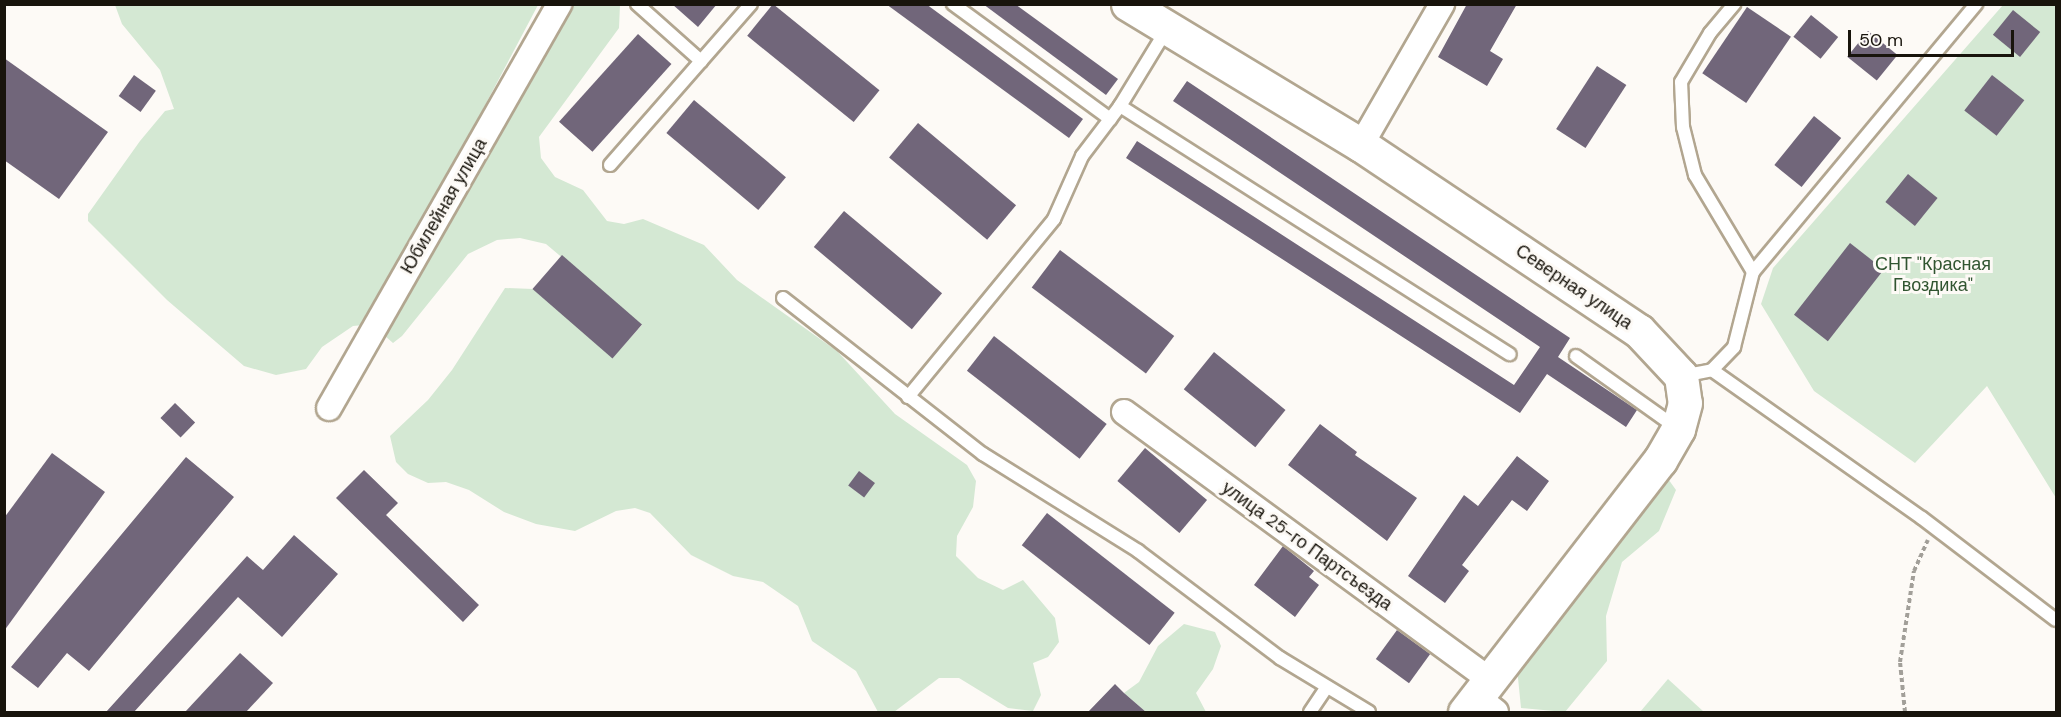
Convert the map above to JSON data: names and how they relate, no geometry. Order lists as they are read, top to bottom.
{
  "streets": {
    "street": ["Юбилейная улица", "Северная улица", "улица 25-го Партсъезда"]
  },
  "parks": ["СНТ \"Красная Гвоздика\""],
  "scale_bar": "50 m"
}
